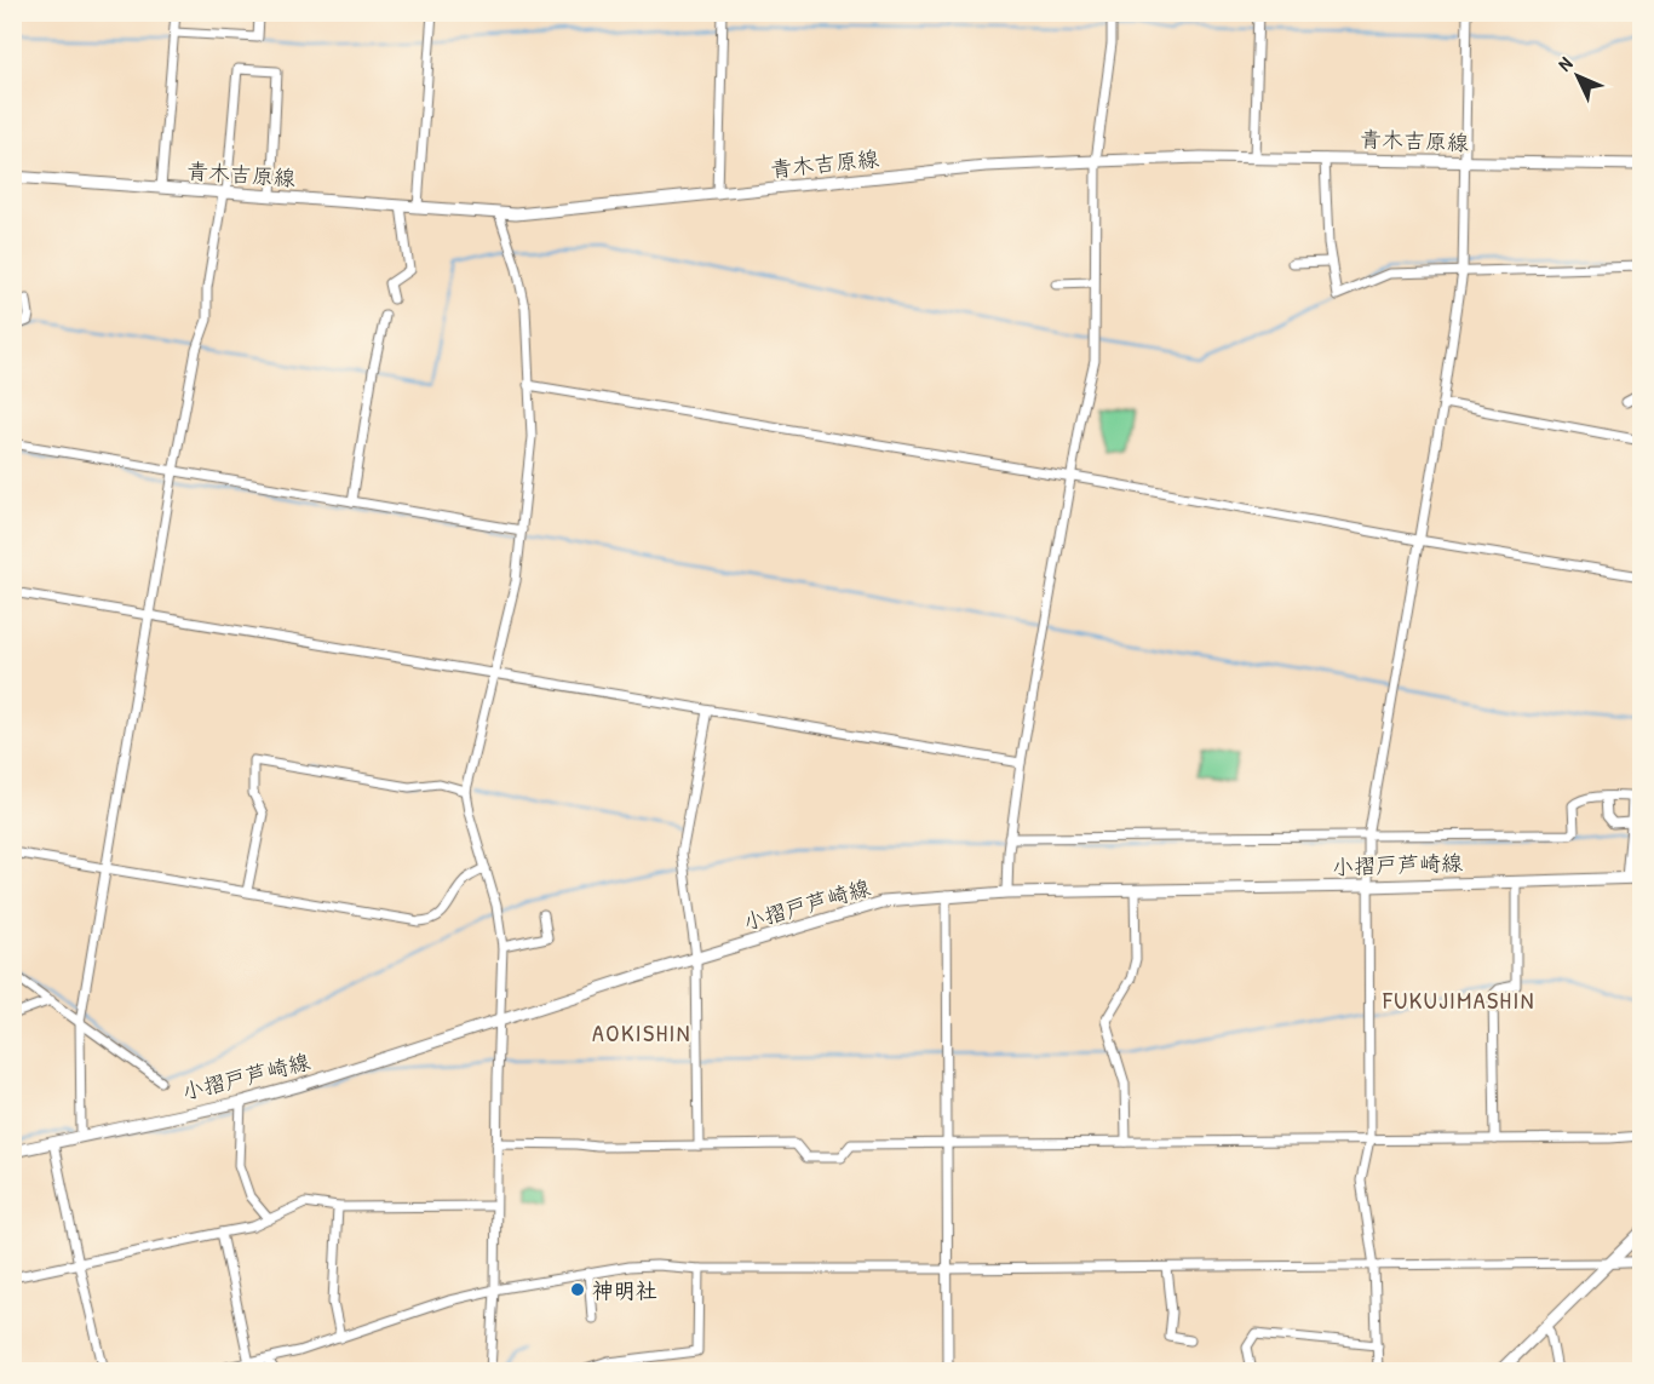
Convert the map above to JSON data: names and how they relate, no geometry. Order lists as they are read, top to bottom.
{
  "streets": {
    "main road": ["青木吉原線", "小摺戸芦崎線"]
  },
  "districts": ["FUKUJIMASHIN", "AOKISHIN"],
  "places": ["神明社"],
  "north": "top left"
}
